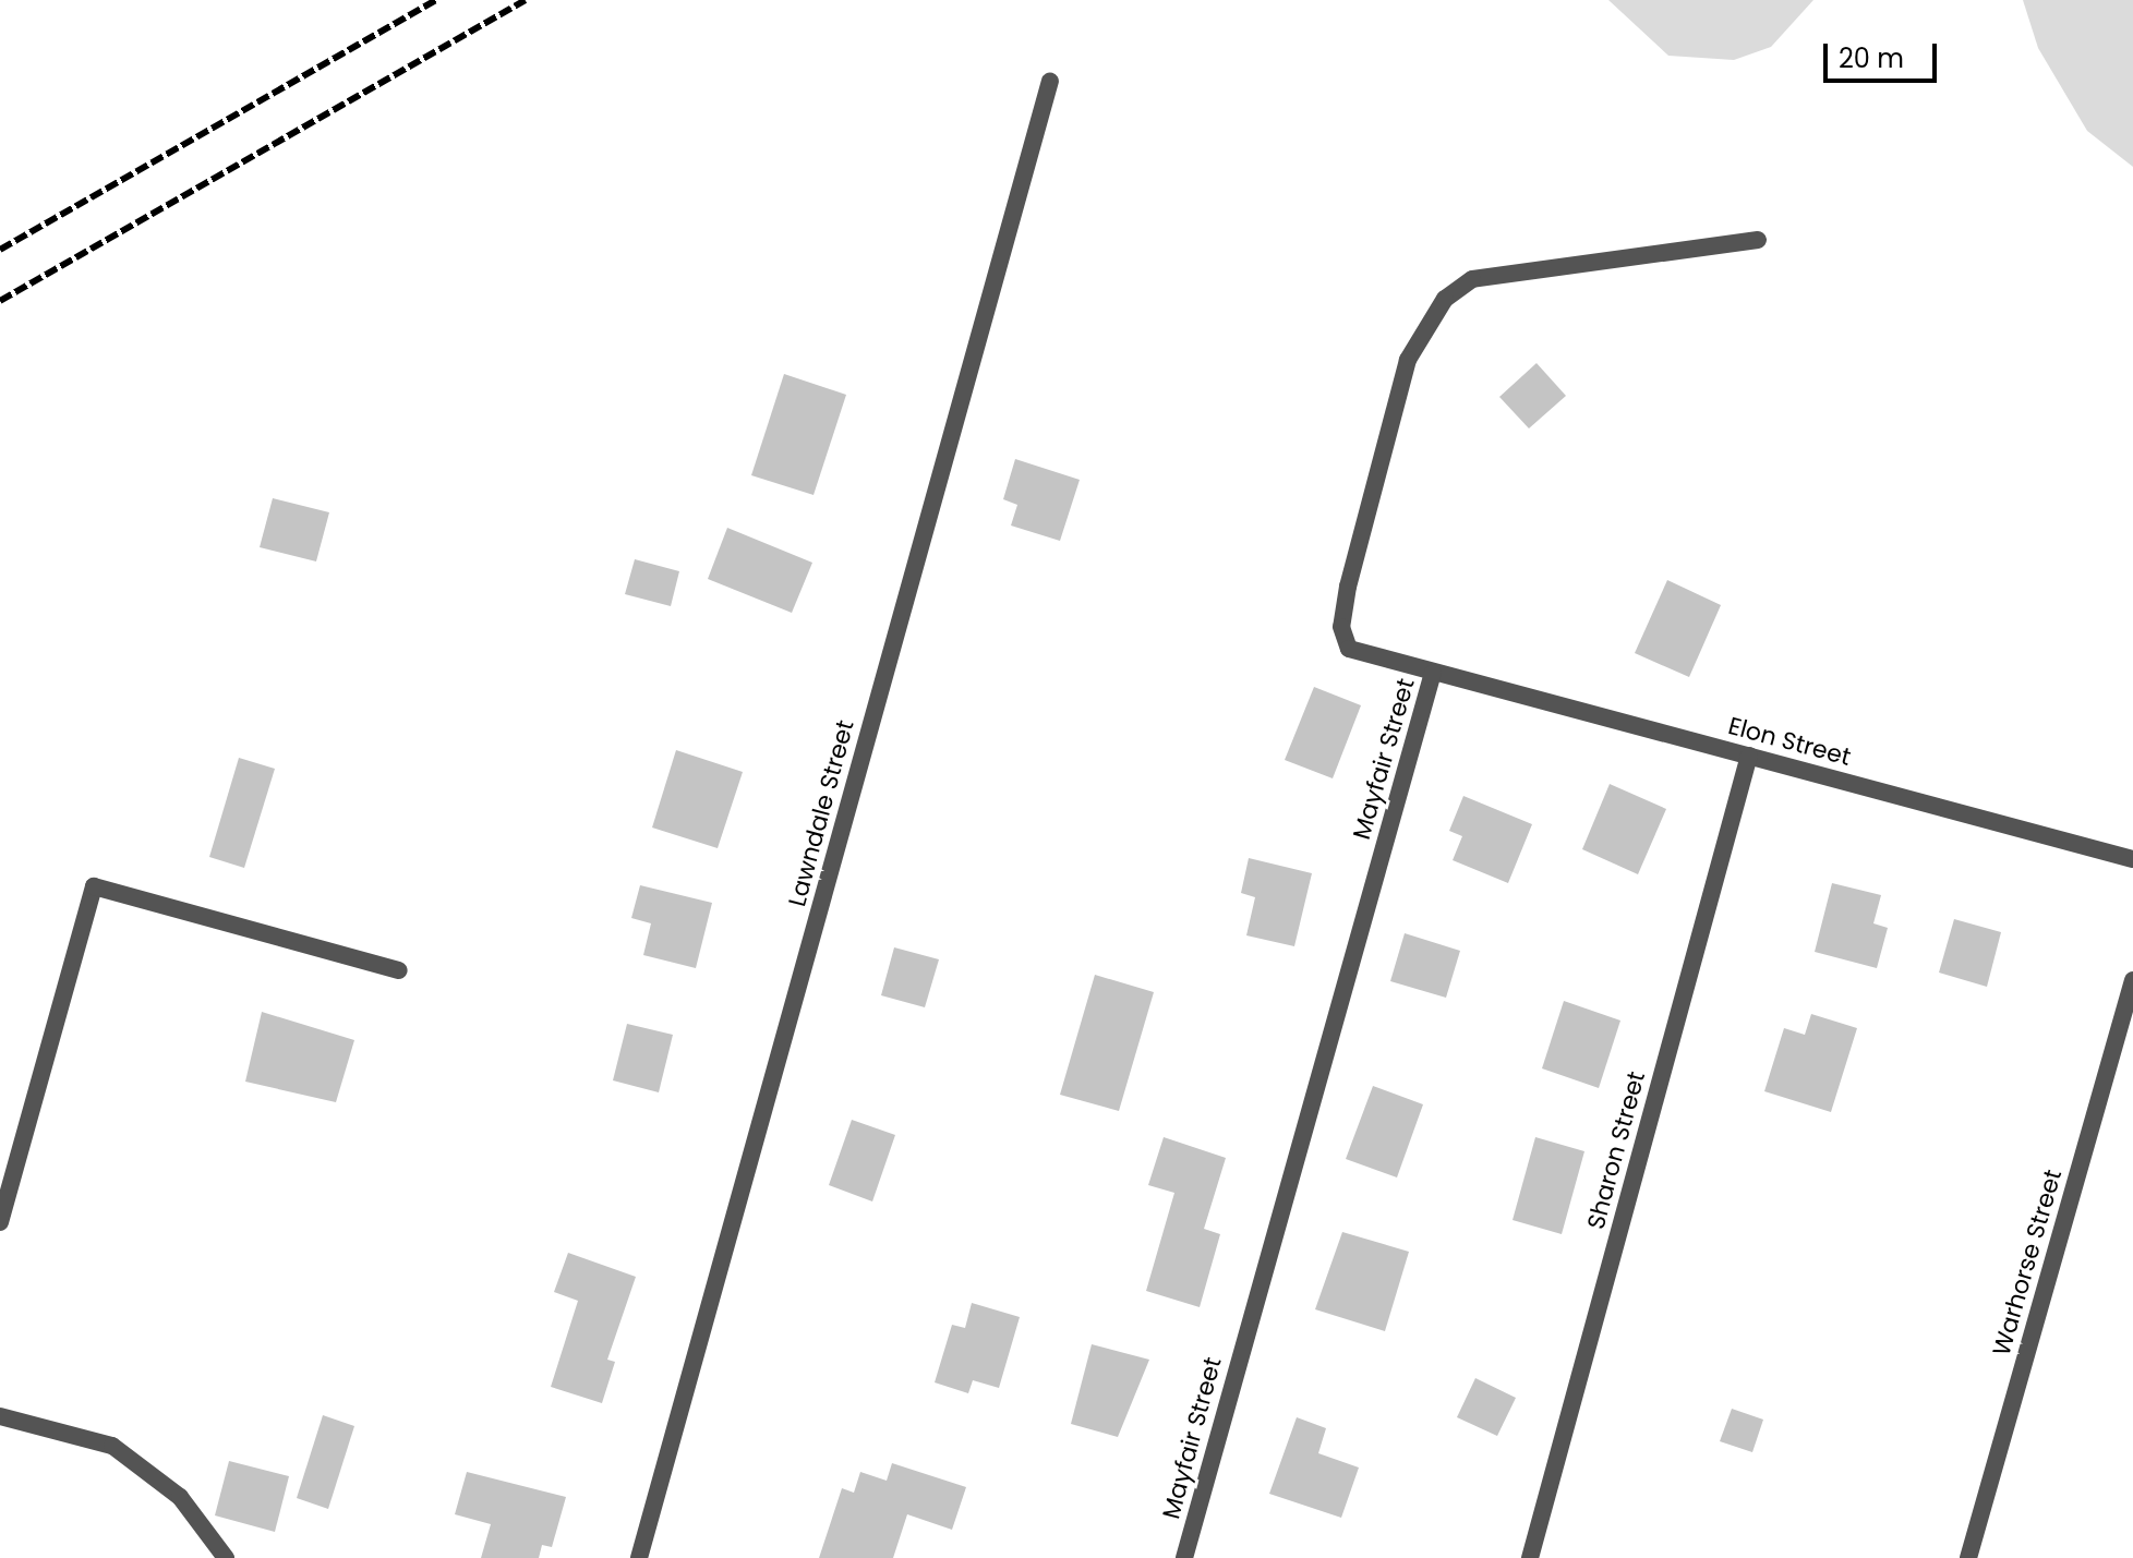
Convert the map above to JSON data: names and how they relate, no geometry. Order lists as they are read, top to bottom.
{
  "streets": {
    "street": [
      "Elon Street",
      "Mayfair Street",
      "Lawndale Street",
      "Sharon Street",
      "Warhorse Street"
    ]
  },
  "crossings": [
    ["Elon Street", "Mayfair Street"],
    ["Elon Street", "Sharon Street"]
  ],
  "scale_bar": "20 m"
}
